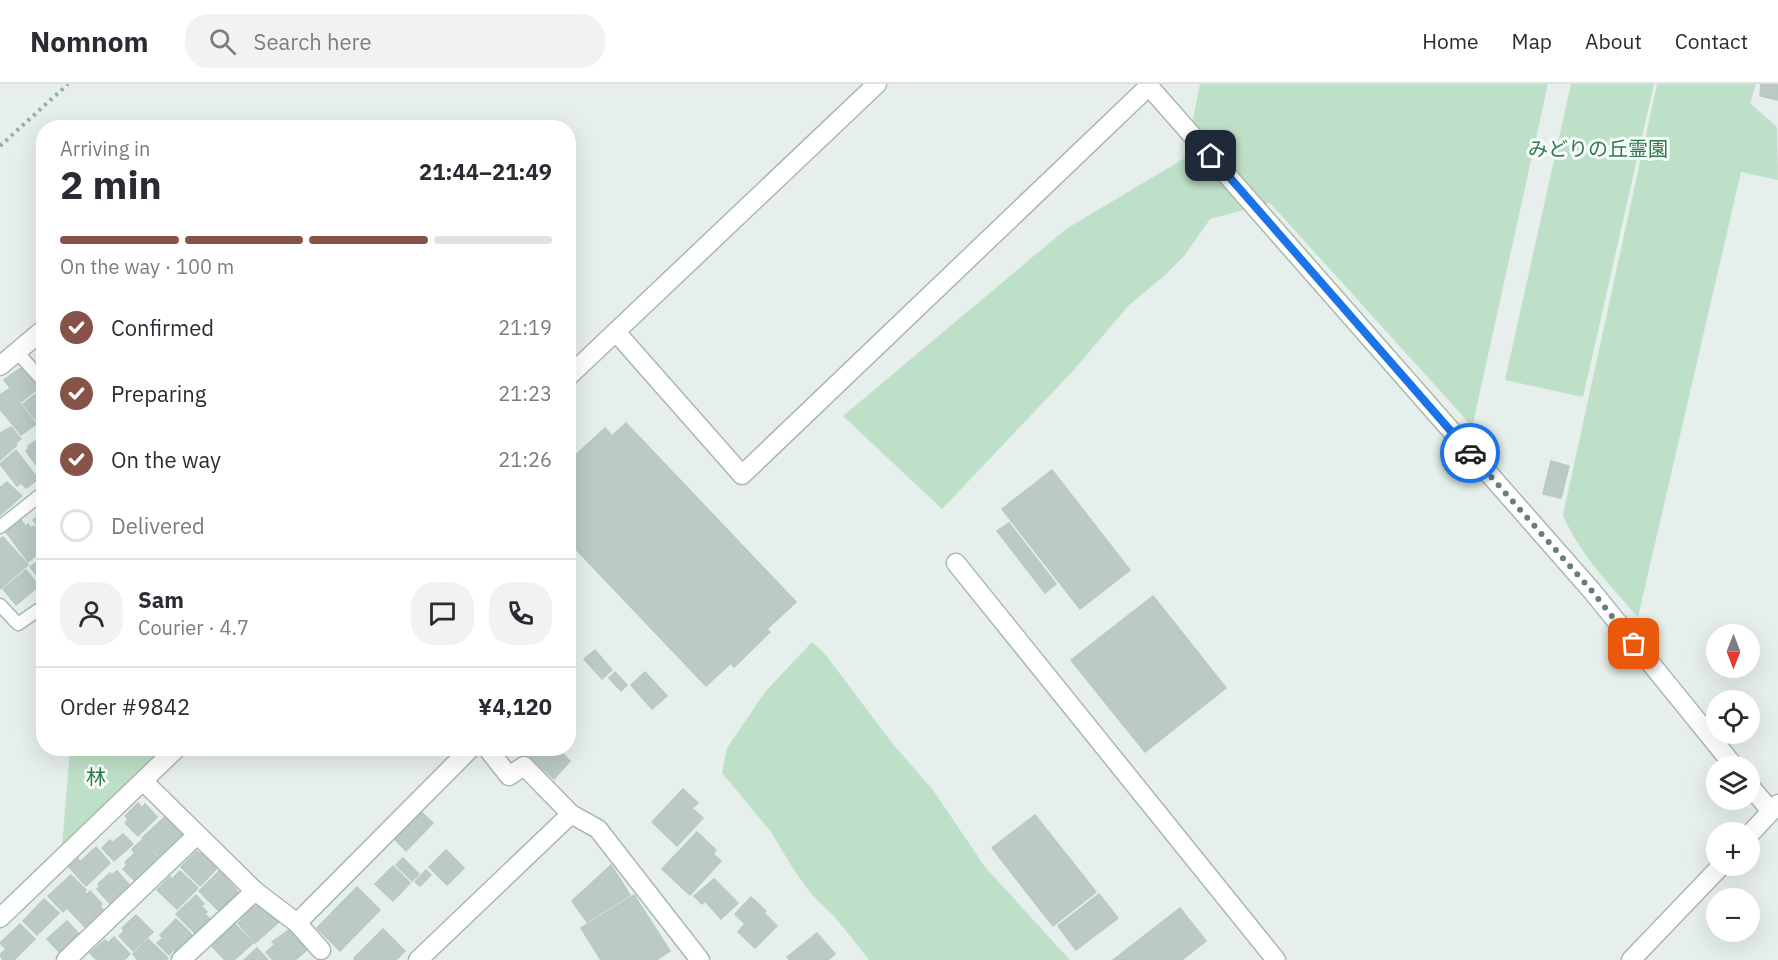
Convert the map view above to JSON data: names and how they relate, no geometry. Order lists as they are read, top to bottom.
{
  "parks": ["みどりの丘霊園", "林"],
  "north": "bottom",
  "page": {
    "header": "Nomnom",
    "search": "Search here",
    "nav": [
      "Home",
      "Map",
      "About",
      "Contact"
    ],
    "heading": ["2 min", "Arriving in", "21:44–21:49"],
    "panel": [
      "Sam",
      "Courier · 4.7",
      "Order #9842",
      "¥4,120"
    ],
    "bar": "On the way · 100 m",
    "list": [
      ["Confirmed", "21:19"],
      ["Preparing", "21:23"],
      ["On the way", "21:26"],
      "Delivered"
    ],
    "map_buttons": ["+", "−"]
  }
}
